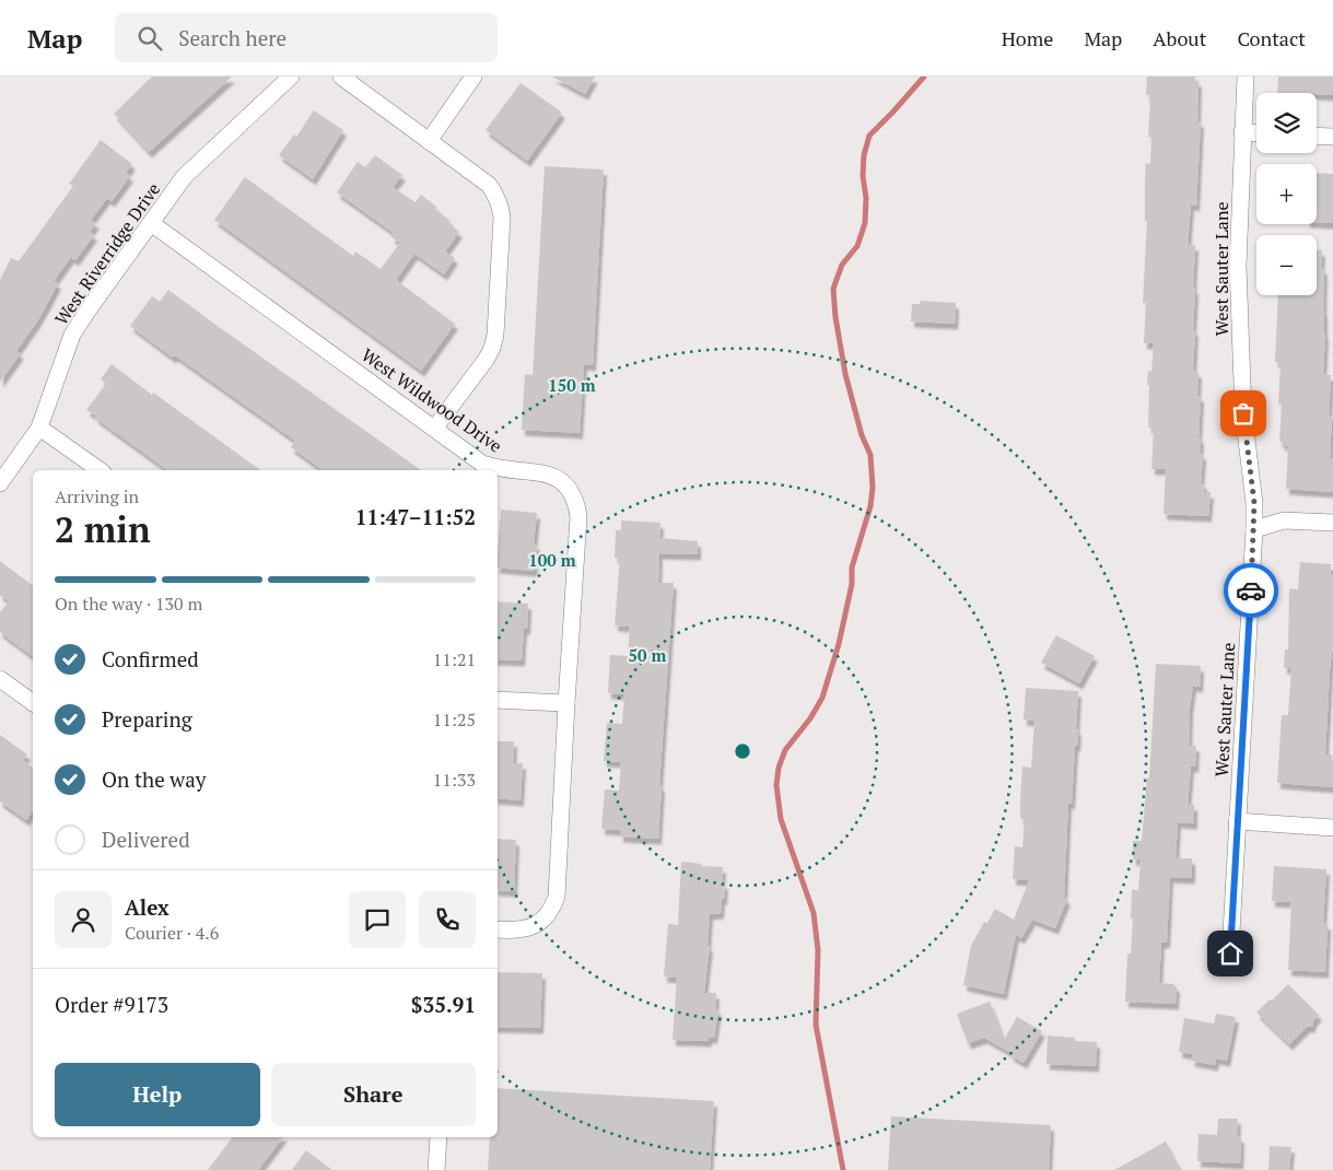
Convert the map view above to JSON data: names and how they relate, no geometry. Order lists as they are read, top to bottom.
{
  "streets": {
    "street": ["West Riverridge Drive", "West Sauter Lane", "West Wildwood Drive"]
  },
  "crossings": [
    ["West Riverridge Drive", "West Wildwood Drive"]
  ],
  "page": {
    "header": "Map",
    "search": "Search here",
    "nav": [
      "Home",
      "Map",
      "About",
      "Contact"
    ],
    "map_buttons": ["+", "−"],
    "heading": ["2 min", "Arriving in", "11:47–11:52"],
    "panel": [
      "Alex",
      "Courier · 4.6",
      "Order #9173",
      "$35.91"
    ],
    "bar": "On the way · 130 m",
    "list": [
      ["Confirmed", "11:21"],
      ["Preparing", "11:25"],
      ["On the way", "11:33"],
      "Delivered"
    ],
    "buttons": ["Help", "Share"]
  },
  "rings": ["150 m", "100 m", "50 m"]
}
